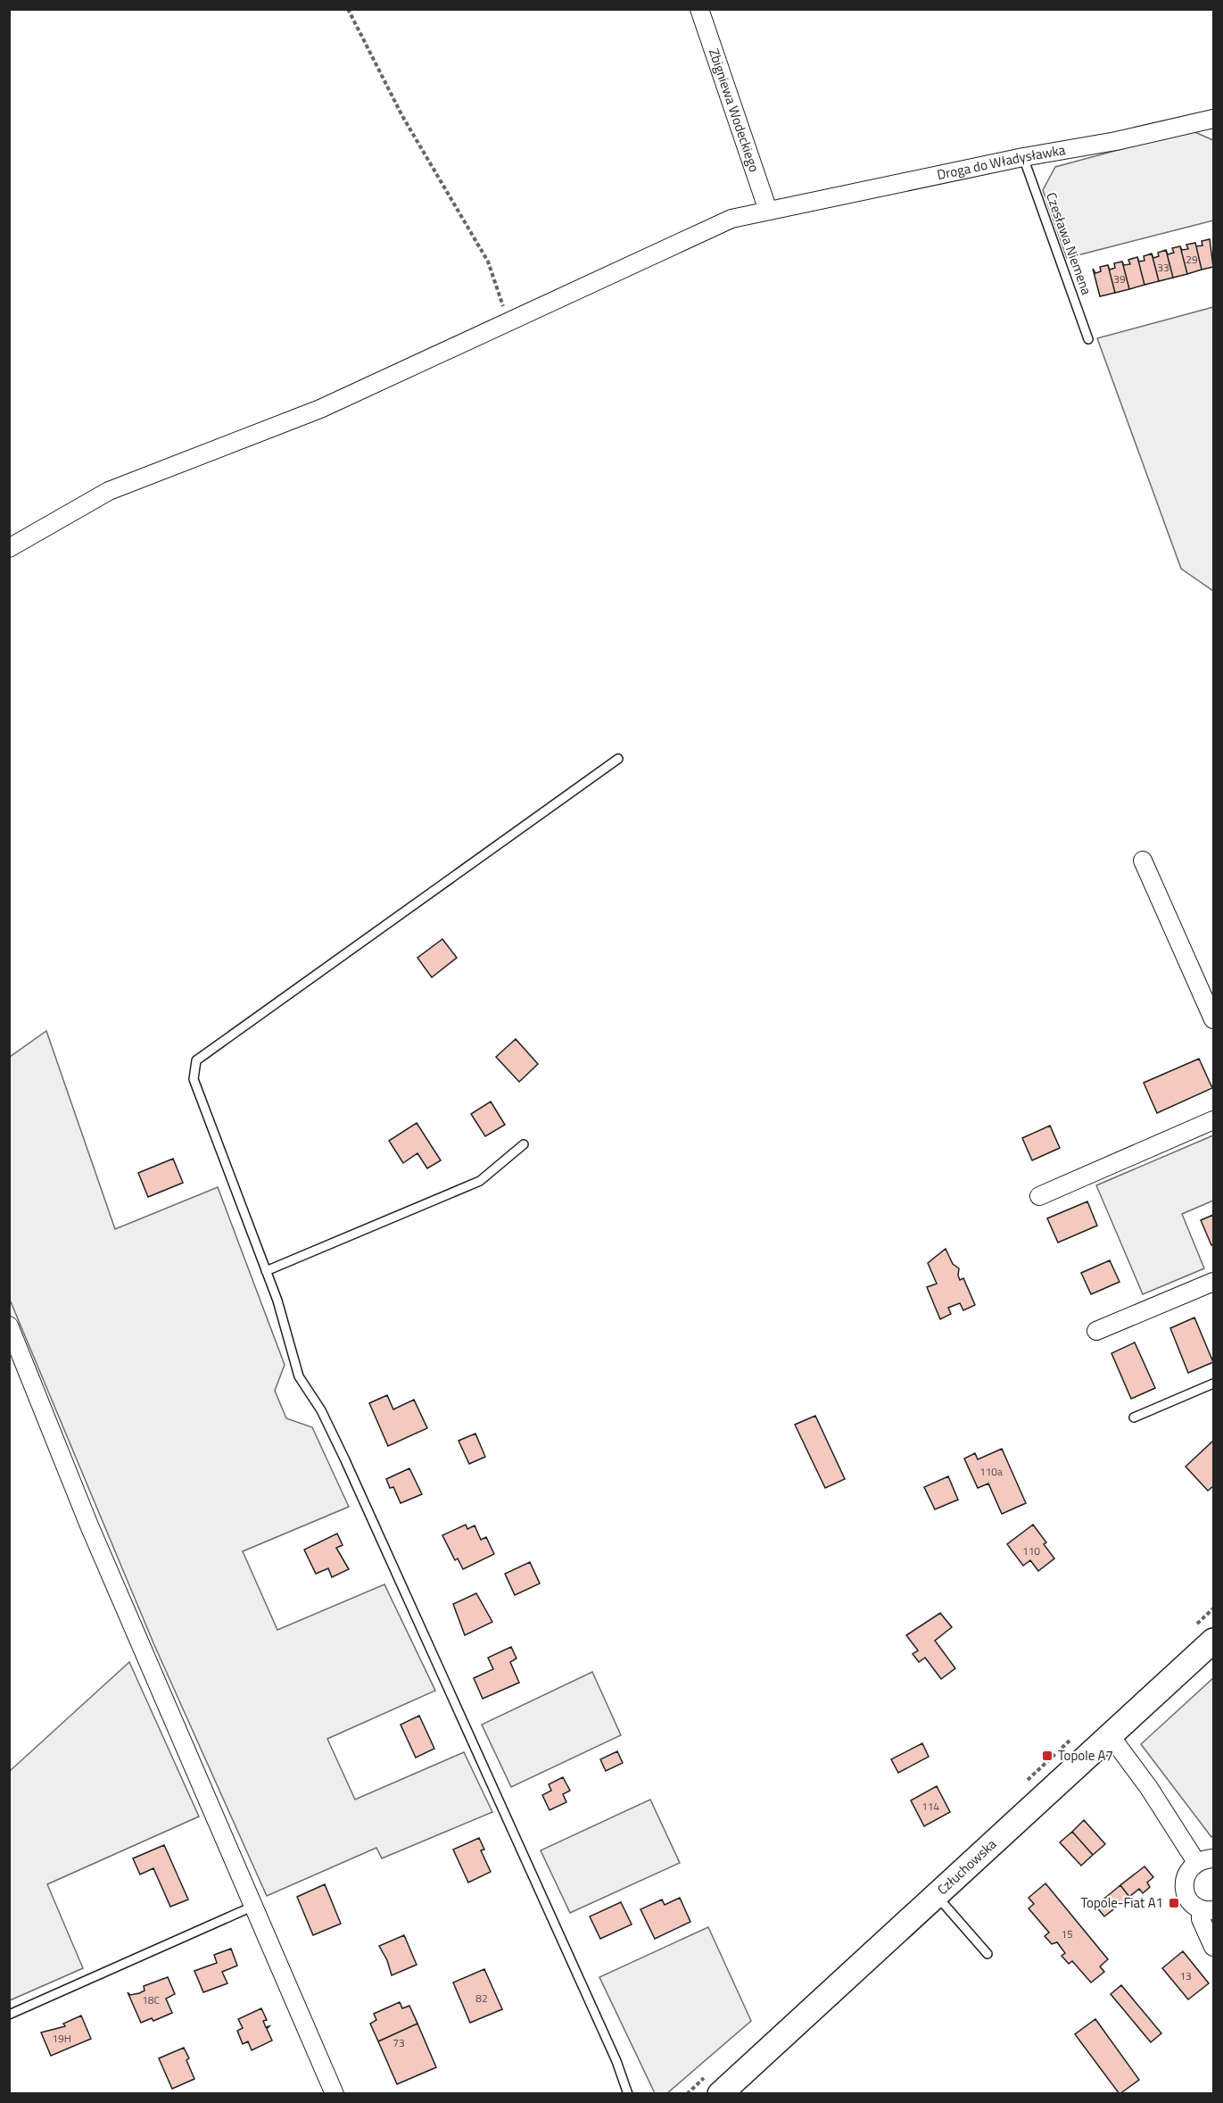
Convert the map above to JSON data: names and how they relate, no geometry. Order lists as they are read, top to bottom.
{
  "streets": {
    "main road": ["Człuchowska"],
    "street": ["Zbigniewa Wodeckiego", "Droga do Władysławka"],
    "lane": ["Czesława Niemena"]
  },
  "crossings": [
    ["Zbigniewa Wodeckiego", "Droga do Władysławka"],
    ["Droga do Władysławka", "Czesława Niemena"]
  ],
  "places": {
    "transit": ["Topole A7", "Topole-Fiat A1"]
  },
  "house_numbers": [
    "29",
    "33",
    "39",
    "110a",
    "110",
    "114",
    "15",
    "13",
    "82",
    "18C",
    "19H",
    "73"
  ]
}
